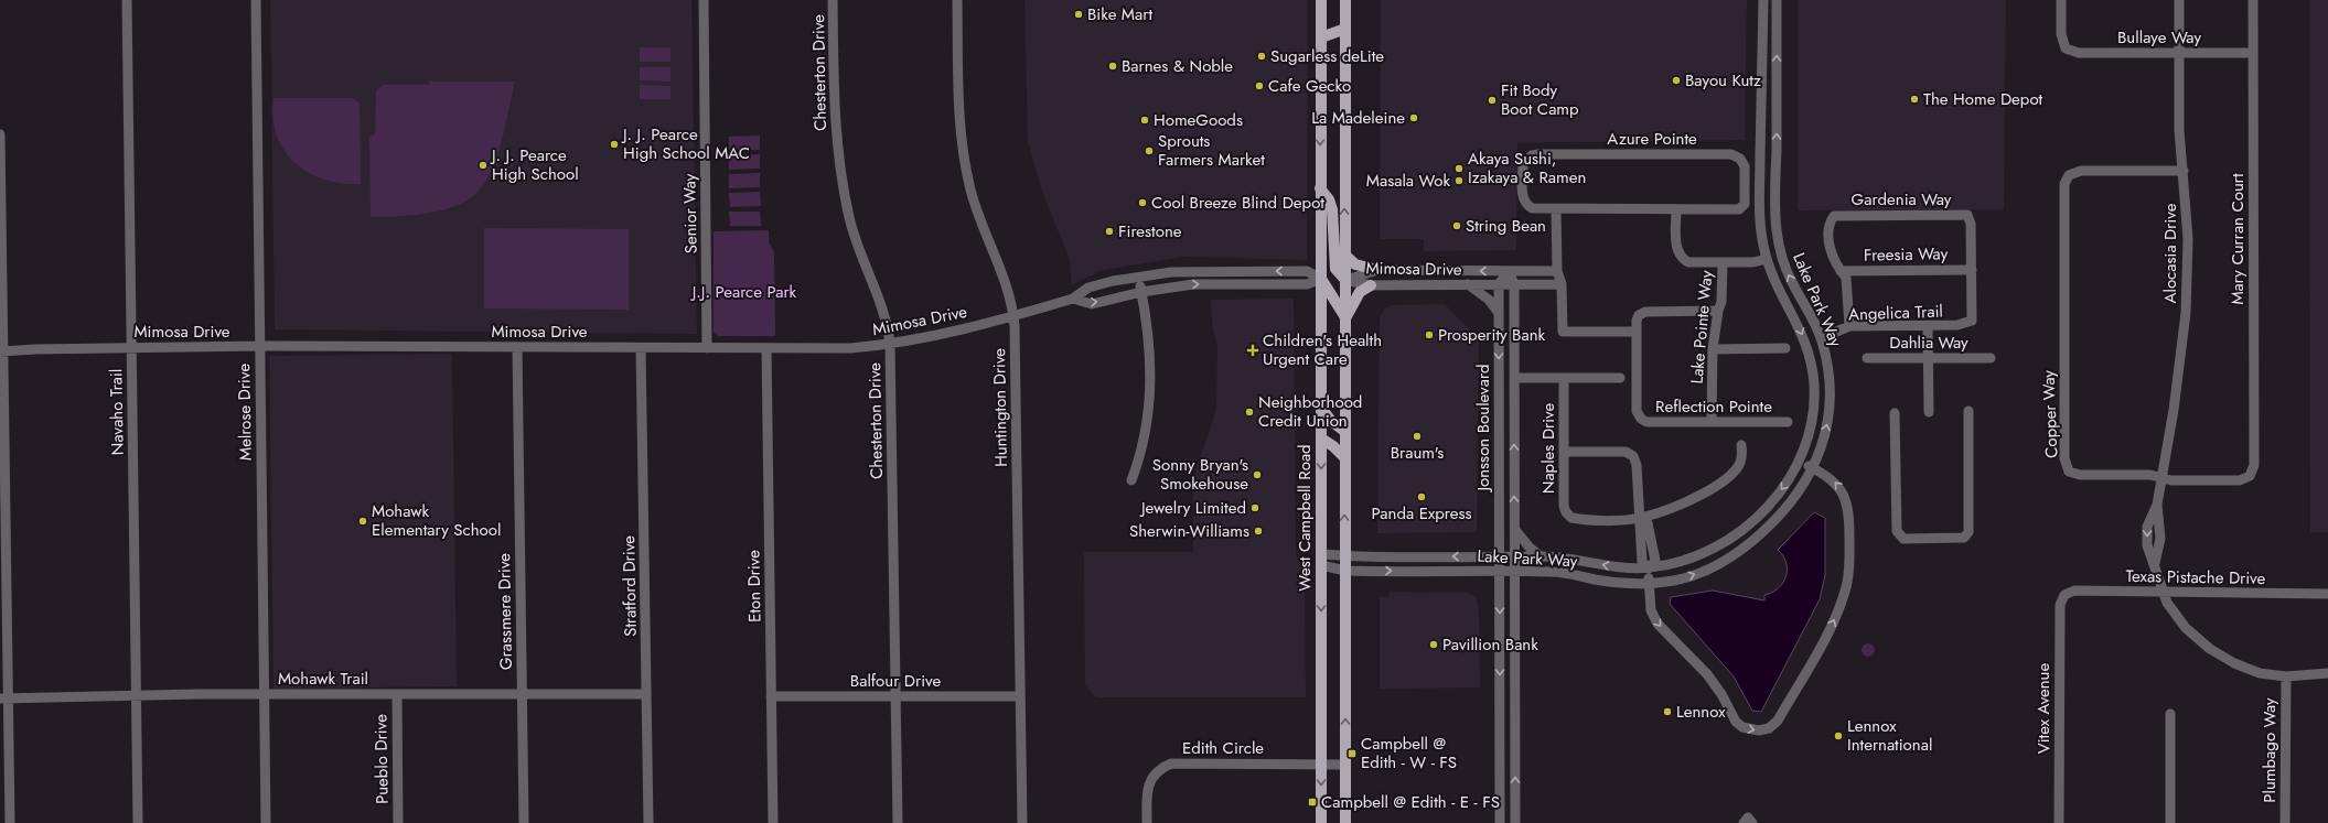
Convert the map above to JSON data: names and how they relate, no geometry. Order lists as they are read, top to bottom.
{
  "streets": {
    "main road": ["West Campbell Road"],
    "street": [
      "Bullaye Way",
      "Chesterton Drive",
      "Azure Pointe",
      "Gardenia Way",
      "Senior Way",
      "Mary Curran Court",
      "Alocasia Drive",
      "Freesia Way",
      "Mimosa Drive",
      "Lake Park Way",
      "Angelica Trail",
      "Lake Pointe Way",
      "Dahlia Way",
      "Reflection Pointe",
      "Huntington Drive",
      "Navaho Trail",
      "Melrose Drive",
      "Copper Way",
      "Jonsson Boulevard",
      "Naples Drive",
      "Texas Pistache Drive",
      "Stratford Drive",
      "Eton Drive",
      "Grassmere Drive",
      "Mohawk Trail",
      "Balfour Drive",
      "Vitex Avenue",
      "Edith Circle",
      "Plumbago Way",
      "Pueblo Drive"
    ]
  },
  "crossings": [
    ["Bullaye Way", "Mary Curran Court"],
    ["Bullaye Way", "Alocasia Drive"],
    ["Chesterton Drive", "Mimosa Drive"],
    ["Chesterton Drive", "Balfour Drive"],
    ["Gardenia Way", "Freesia Way"],
    ["Gardenia Way", "Angelica Trail"],
    ["Senior Way", "Mimosa Drive"],
    ["Mary Curran Court", "Copper Way"],
    ["Alocasia Drive", "Copper Way"],
    ["Alocasia Drive", "Texas Pistache Drive"],
    ["Alocasia Drive", "Plumbago Way"],
    ["Freesia Way", "Angelica Trail"],
    ["Mimosa Drive", "Huntington Drive"],
    ["Mimosa Drive", "Navaho Trail"],
    ["Mimosa Drive", "Melrose Drive"],
    ["Mimosa Drive", "Jonsson Boulevard"],
    ["Mimosa Drive", "West Campbell Road"],
    ["Mimosa Drive", "Stratford Drive"],
    ["Mimosa Drive", "Eton Drive"],
    ["Mimosa Drive", "Grassmere Drive"],
    ["Lake Park Way", "Angelica Trail"],
    ["Lake Park Way", "Jonsson Boulevard"],
    ["Lake Park Way", "West Campbell Road"],
    ["Lake Pointe Way", "Reflection Pointe"],
    ["Huntington Drive", "Balfour Drive"],
    ["Navaho Trail", "Mohawk Trail"],
    ["Melrose Drive", "Mohawk Trail"],
    ["West Campbell Road", "Edith Circle"],
    ["Texas Pistache Drive", "Vitex Avenue"],
    ["Stratford Drive", "Mohawk Trail"],
    ["Eton Drive", "Balfour Drive"],
    ["Grassmere Drive", "Mohawk Trail"],
    ["Mohawk Trail", "Pueblo Drive"]
  ],
  "parks": ["J.J. Pearce Park"],
  "places": {
    "other": [
      "Bike Mart",
      "Sugarless deLite",
      "Barnes & Noble",
      "Bayou Kutz",
      "Cafe Gecko",
      "The Home Depot",
      "Fit Body Boot Camp",
      "La Madeleine",
      "HomeGoods",
      "J. J. Pearce High School MAC",
      "Sprouts Farmers Market",
      "J. J. Pearce High School",
      "Akaya Sushi, Izakaya & Ramen",
      "Masala Wok",
      "Cool Breeze Blind Depot",
      "String Bean",
      "Firestone",
      "Prosperity Bank",
      "Neighborhood Credit Union",
      "Braum's",
      "Sonny Bryan's Smokehouse",
      "Panda Express",
      "Jewelry Limited",
      "Mohawk Elementary School",
      "Sherwin-Williams",
      "Pavillion Bank",
      "Lennox",
      "Lennox International"
    ],
    "health": ["Children's Health Urgent Care"],
    "transit": ["Campbell @ Edith - W - FS", "Campbell @ Edith - E - FS"]
  }
}
